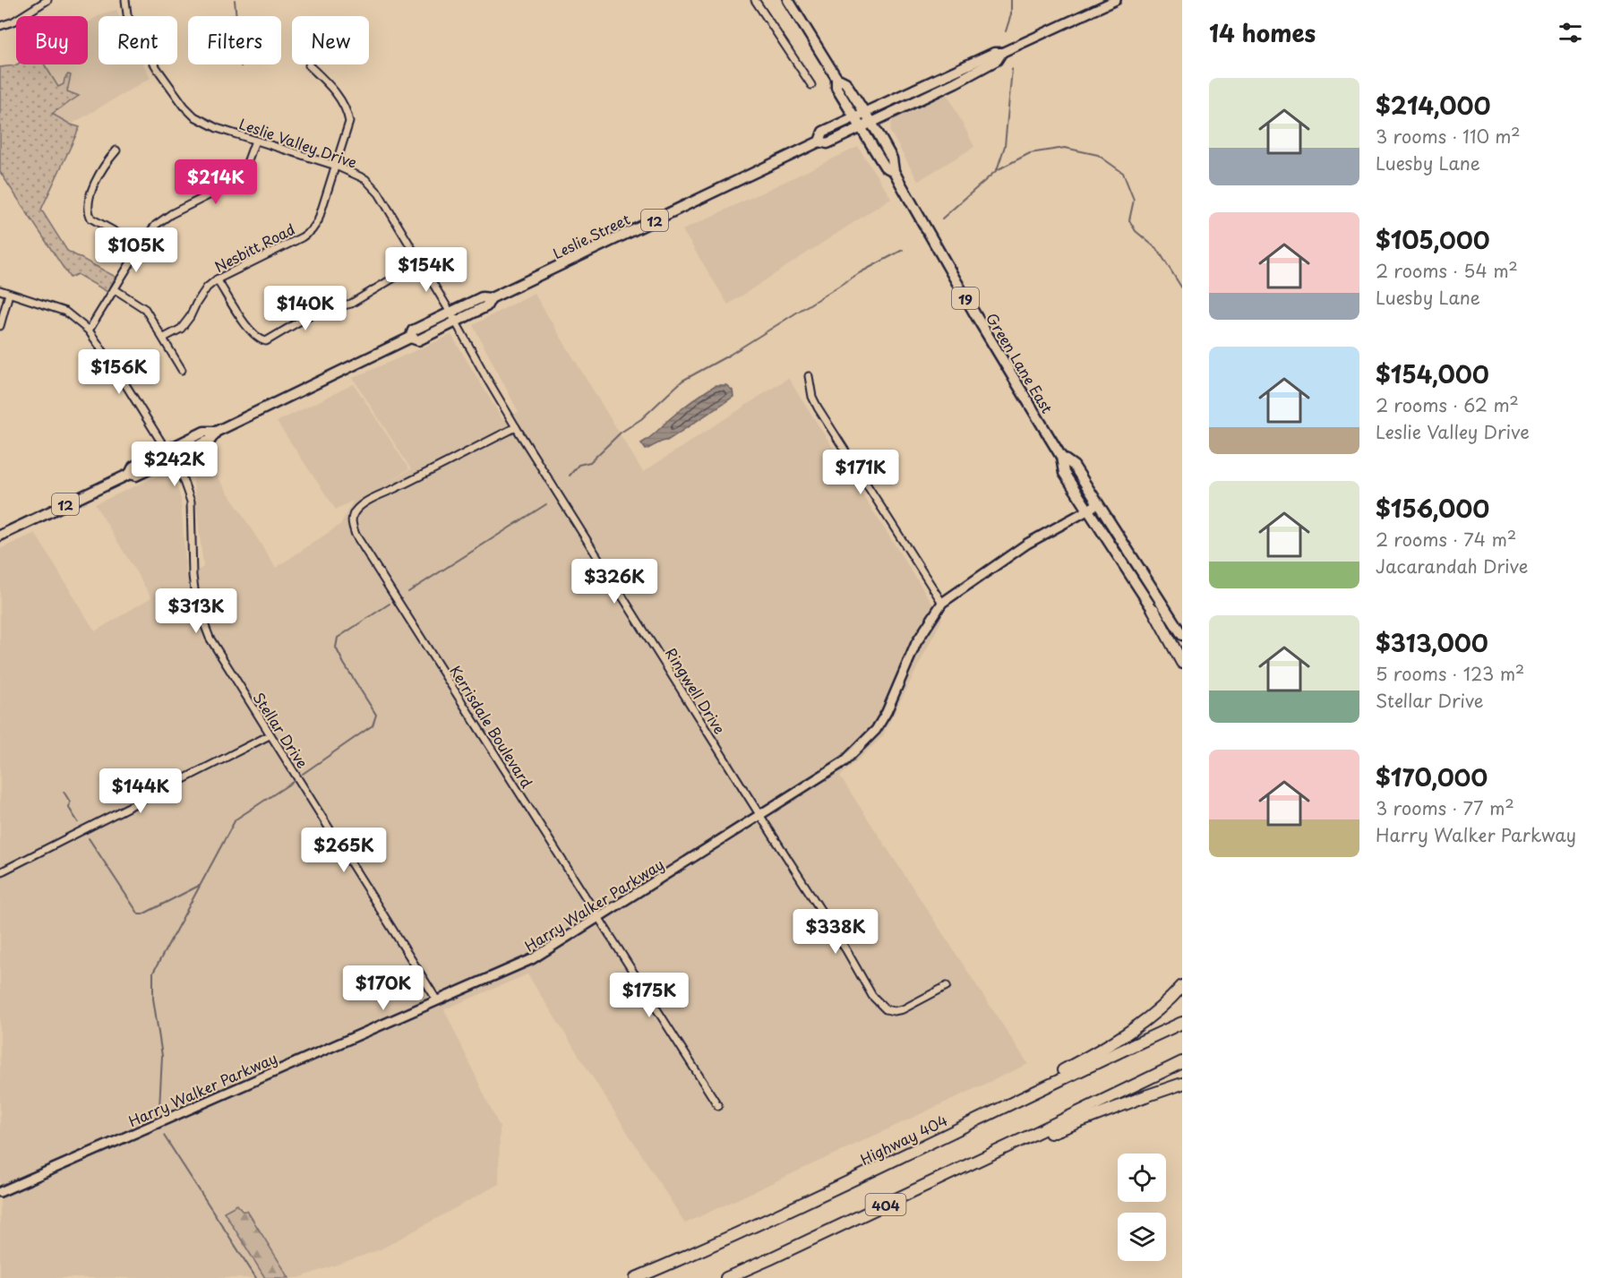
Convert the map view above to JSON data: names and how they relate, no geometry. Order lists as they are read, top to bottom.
{
  "streets": {
    "highway": ["Highway 404", "404"],
    "main road": [
      "12",
      "Leslie Street",
      "19",
      "Green Lane East"
    ],
    "street": [
      "Leslie Valley Drive",
      "Nesbitt Road",
      "Ringwell Drive",
      "Kerrisdale Boulevard",
      "Stellar Drive",
      "Harry Walker Parkway"
    ]
  },
  "crossings": [
    ["Leslie Valley Drive", "Leslie Street"],
    ["Leslie Valley Drive", "Nesbitt Road"],
    ["Leslie Valley Drive", "Ringwell Drive"],
    ["Leslie Street", "Green Lane East"],
    ["Leslie Street", "Ringwell Drive"],
    ["Leslie Street", "Stellar Drive"],
    ["Green Lane East", "Harry Walker Parkway"],
    ["Ringwell Drive", "Kerrisdale Boulevard"],
    ["Ringwell Drive", "Harry Walker Parkway"],
    ["Kerrisdale Boulevard", "Harry Walker Parkway"],
    ["Stellar Drive", "Harry Walker Parkway"]
  ],
  "page": {
    "heading": "14 homes",
    "chip": [
      "Buy",
      "Rent",
      "Filters",
      "New"
    ],
    "list": [
      {
        "name": "$214,000",
        "note": "3 rooms · 110 m² · Luesby Lane"
      },
      {
        "name": "$105,000",
        "note": "2 rooms · 54 m² · Luesby Lane"
      },
      {
        "name": "$154,000",
        "note": "2 rooms · 62 m² · Leslie Valley Drive"
      },
      {
        "name": "$156,000",
        "note": "2 rooms · 74 m² · Jacarandah Drive"
      },
      {
        "name": "$313,000",
        "note": "5 rooms · 123 m² · Stellar Drive"
      },
      {
        "name": "$170,000",
        "note": "3 rooms · 77 m² · Harry Walker Parkway"
      }
    ],
    "price": [
      "$214K",
      "$105K",
      "$154K",
      "$140K",
      "$156K",
      "$242K",
      "$171K",
      "$326K",
      "$313K",
      "$144K",
      "$265K",
      "$338K",
      "$170K",
      "$175K"
    ]
  }
}
